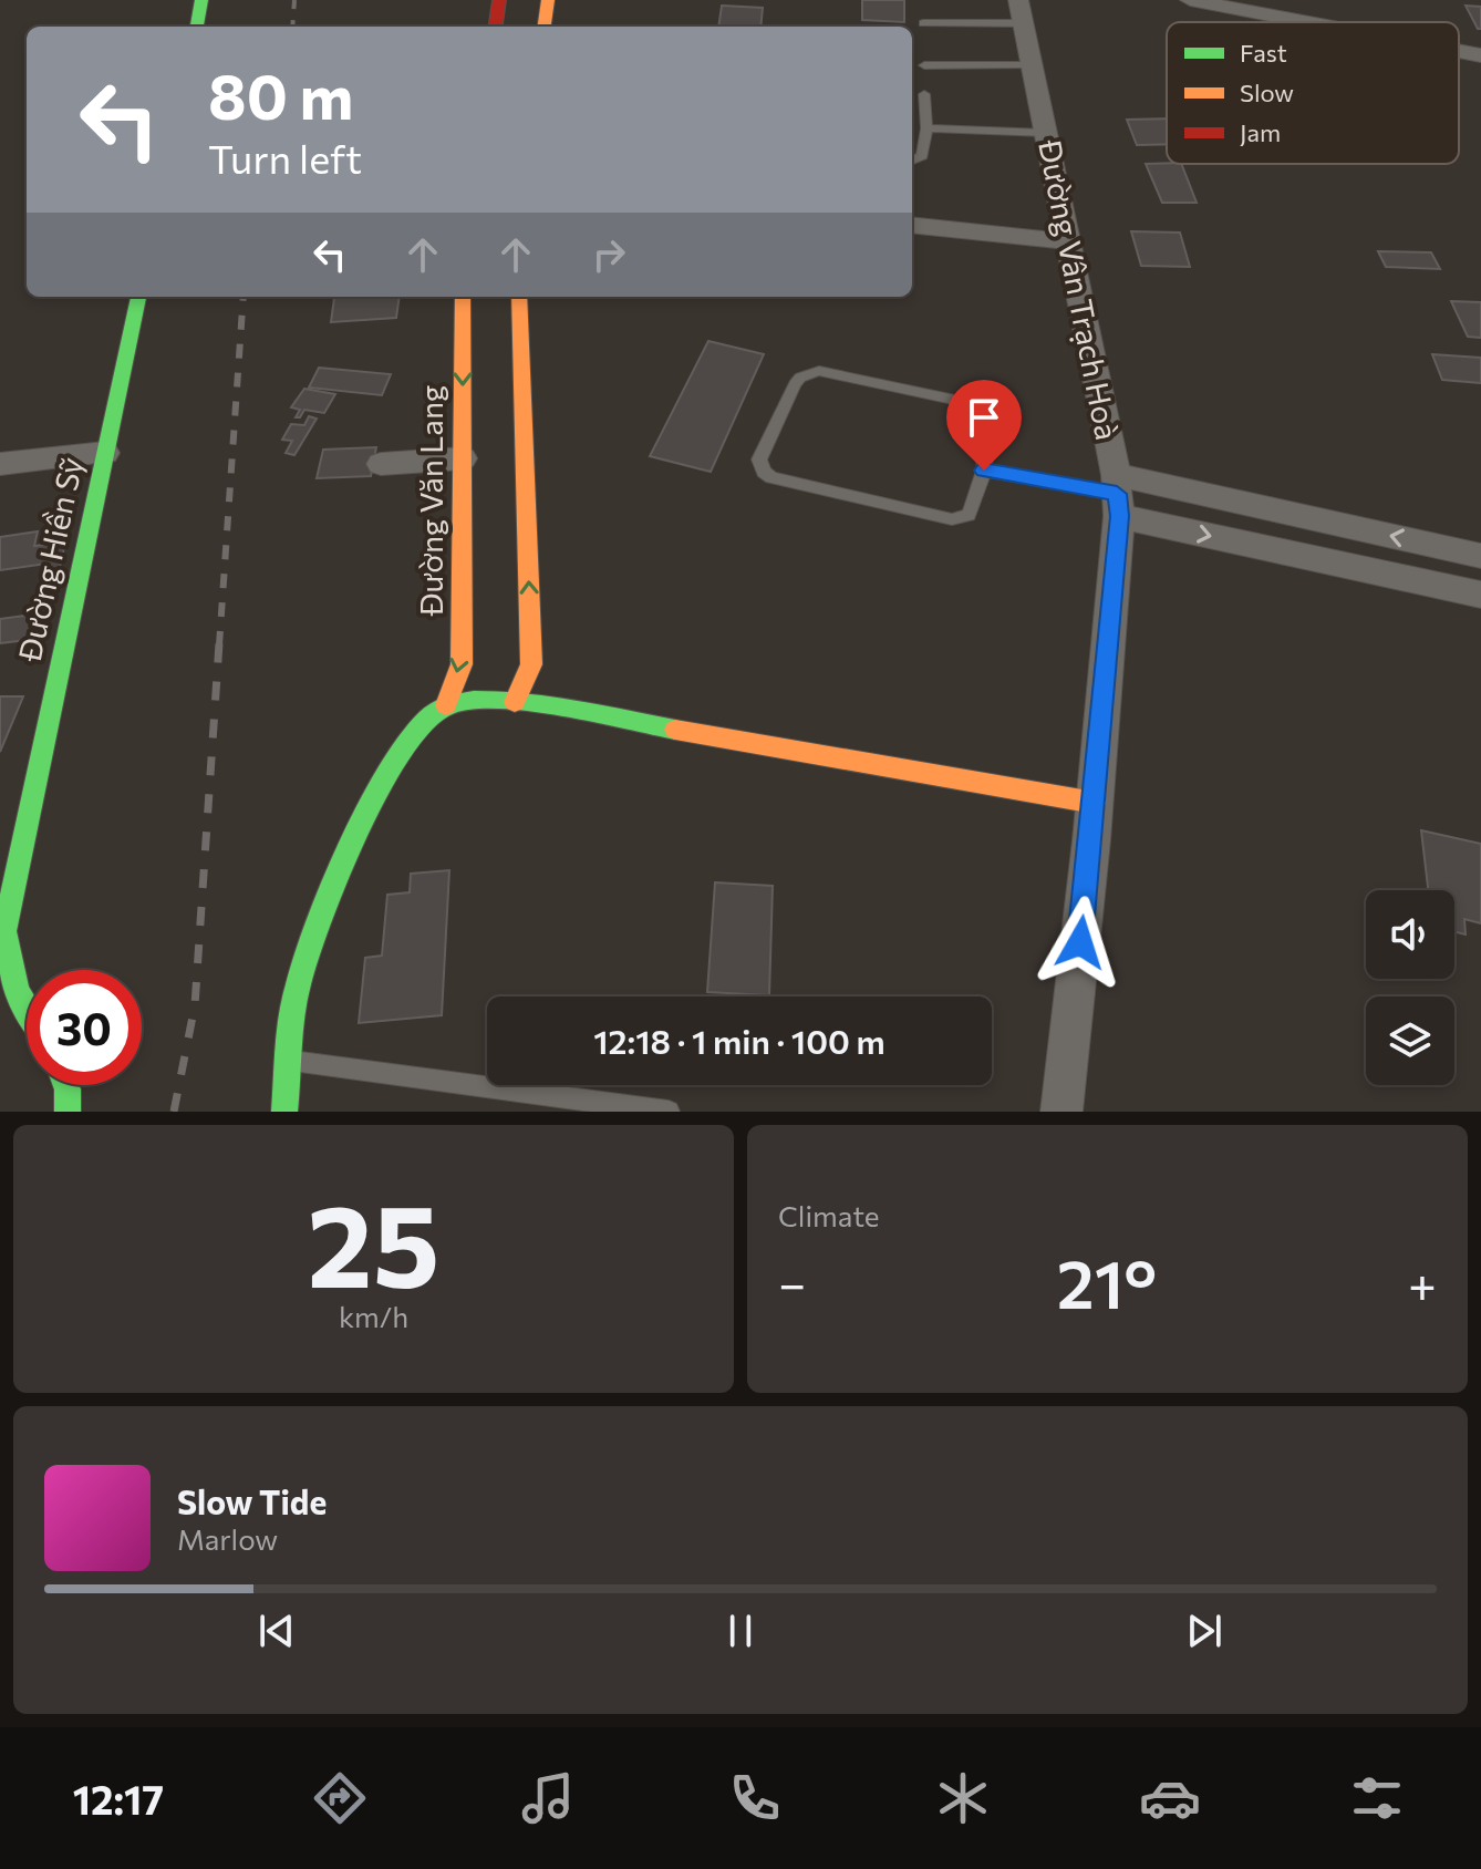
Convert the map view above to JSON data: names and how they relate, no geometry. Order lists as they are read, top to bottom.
{
  "streets": {
    "street": ["Đường Vân Trạch Hoà", "Đường Văn Lang", "Đường Hiền Sỹ"]
  },
  "legend": ["Fast", "Slow", "Jam"],
  "page": {
    "turn": ["80 m", "Turn left"],
    "limit": "30",
    "trip": "12:18 · 1 min · 100 m",
    "tile": [
      ["25", "km/h"],
      "Climate"
    ],
    "heat": ["−", "21°", "+"],
    "song": ["Slow Tide", "Marlow"],
    "tabs": "12:17"
  }
}
